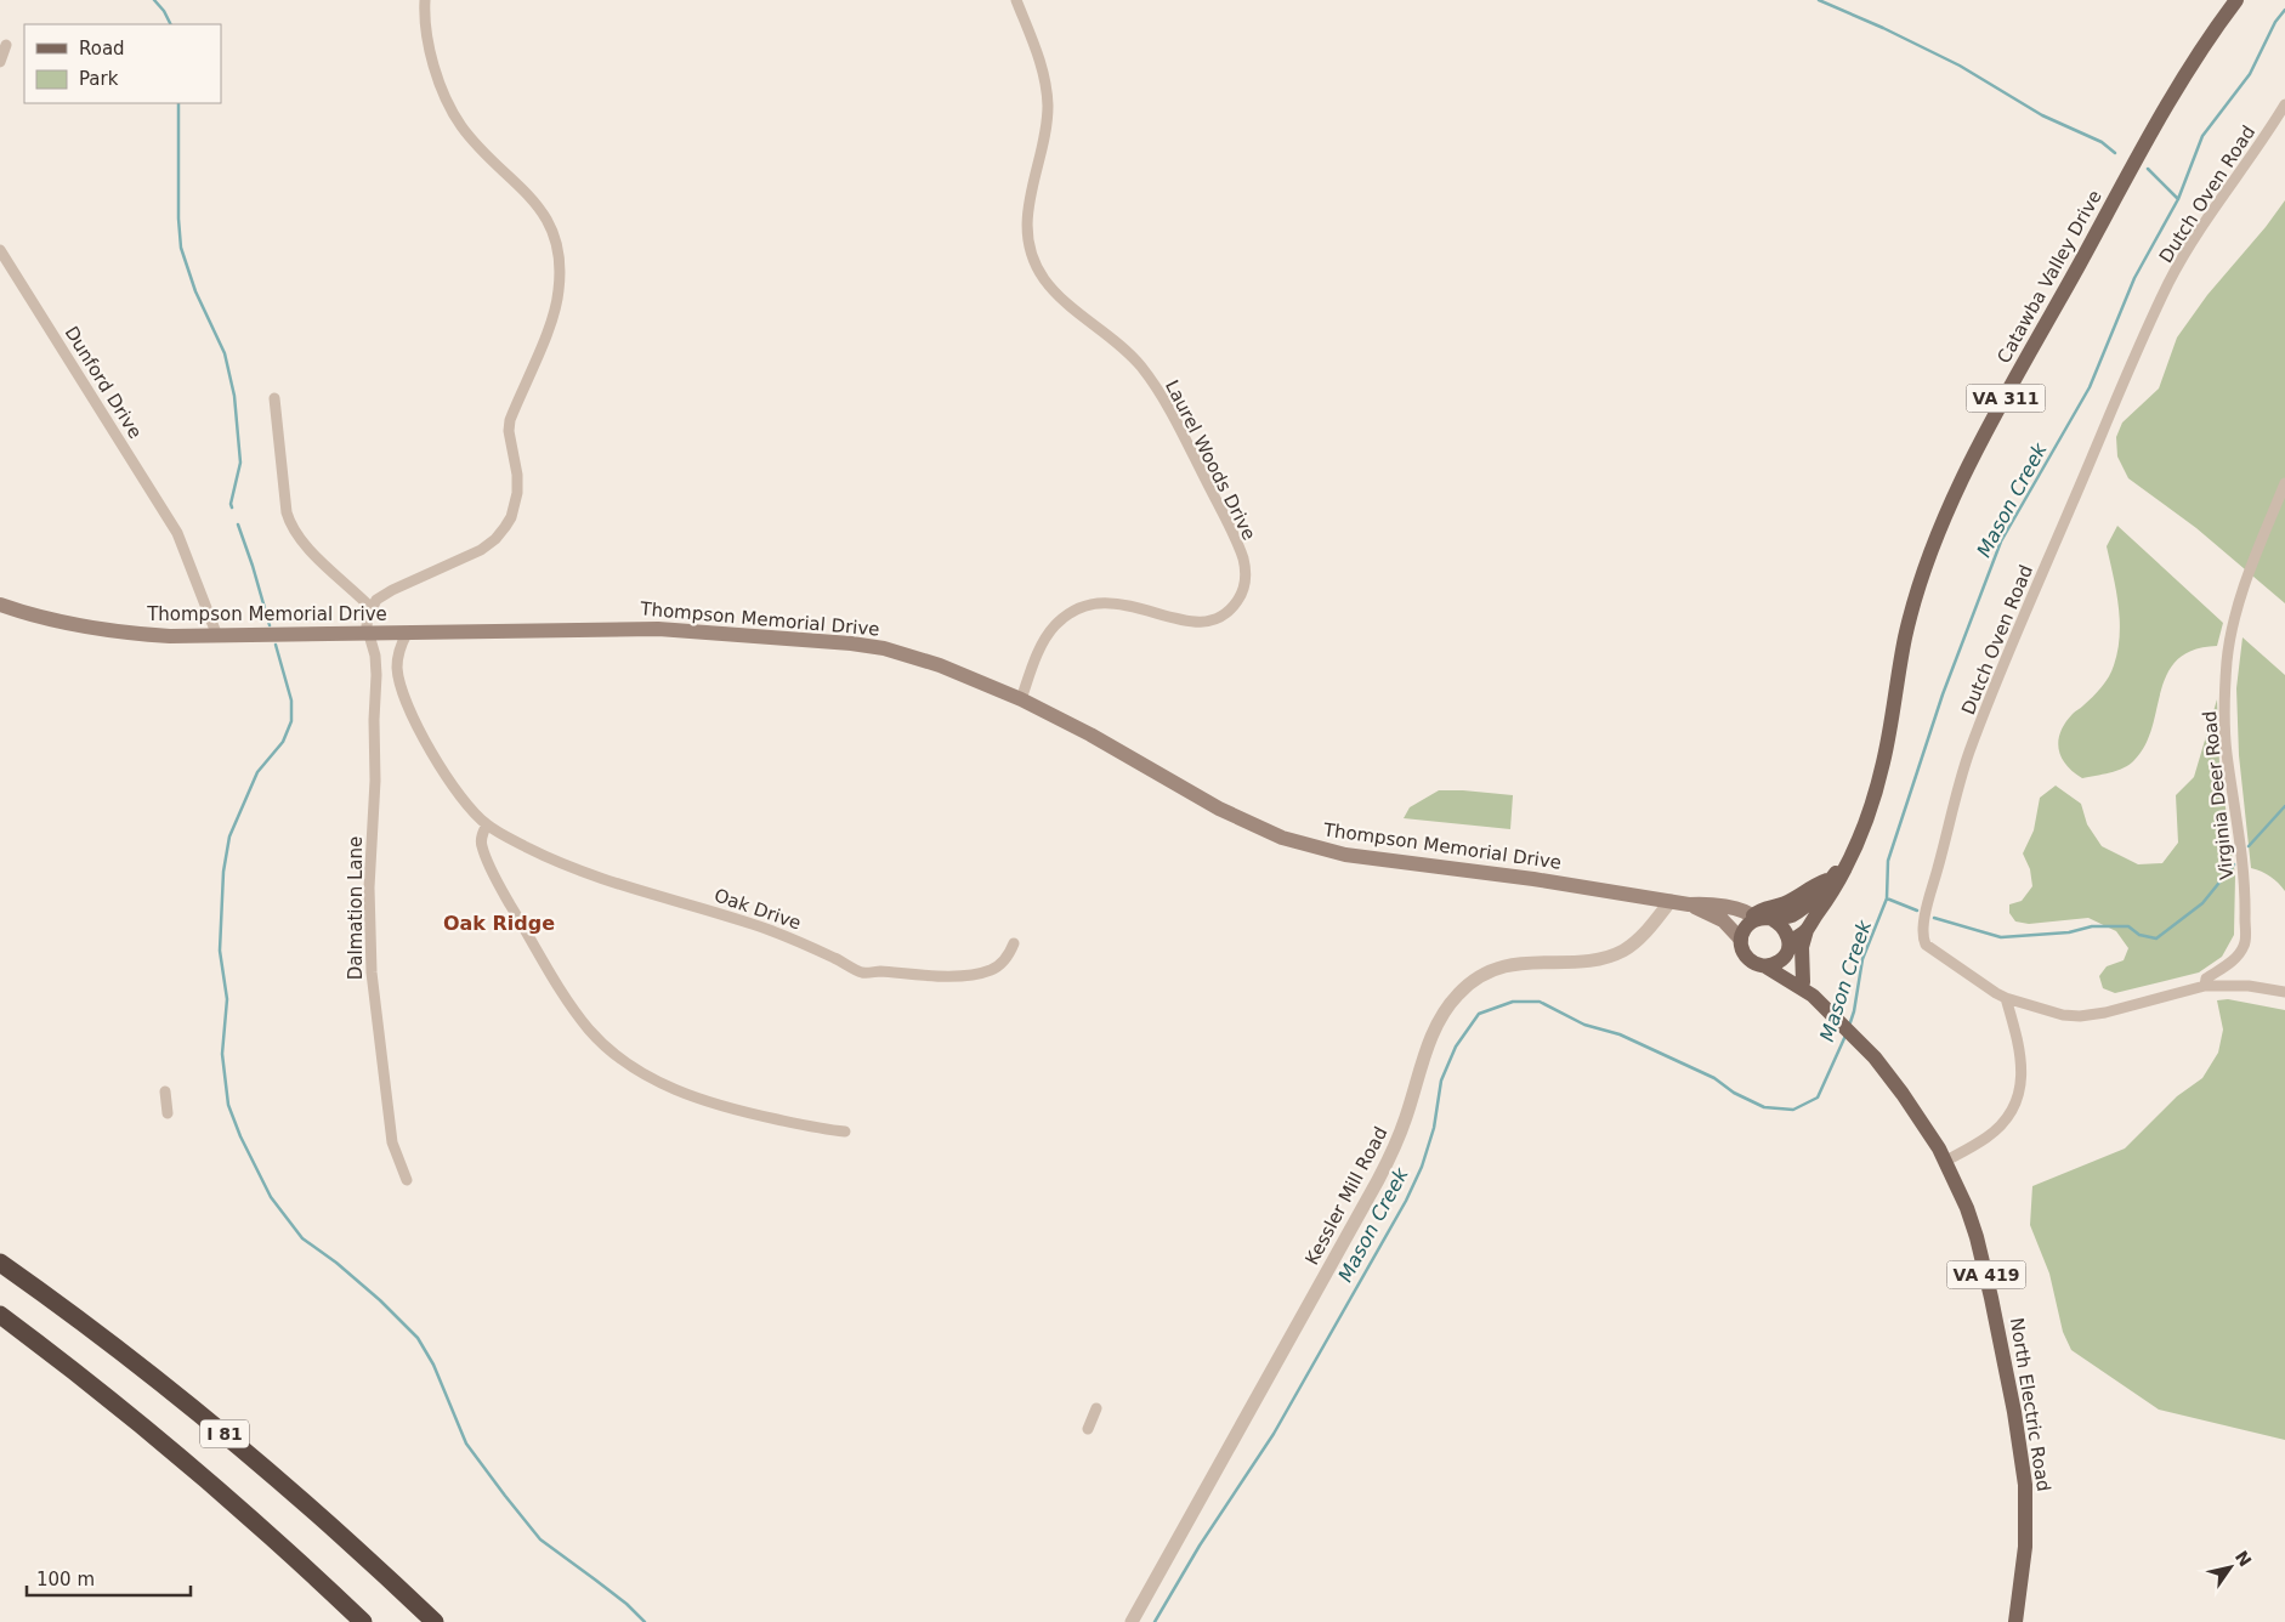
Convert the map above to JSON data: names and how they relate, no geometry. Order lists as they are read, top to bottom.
{
  "streets": {
    "highway": ["I 81"],
    "main road": [
      "Catawba Valley Drive",
      "VA 311",
      "Thompson Memorial Drive",
      "VA 419",
      "North Electric Road"
    ],
    "street": [
      "Dutch Oven Road",
      "Dunford Drive",
      "Laurel Woods Drive",
      "Virginia Deer Road",
      "Dalmation Lane",
      "Oak Drive",
      "Kessler Mill Road"
    ]
  },
  "crossings": [
    ["Catawba Valley Drive", "Thompson Memorial Drive"],
    ["Catawba Valley Drive", "North Electric Road"],
    ["Dunford Drive", "Thompson Memorial Drive"],
    ["Laurel Woods Drive", "Thompson Memorial Drive"],
    ["Thompson Memorial Drive", "Dalmation Lane"],
    ["Thompson Memorial Drive", "Oak Drive"],
    ["Thompson Memorial Drive", "Kessler Mill Road"],
    ["Thompson Memorial Drive", "North Electric Road"]
  ],
  "districts": ["Oak Ridge"],
  "water": ["Mason Creek"],
  "legend": ["Road", "Park"],
  "scale_bar": "100 m",
  "north": "top right"
}
